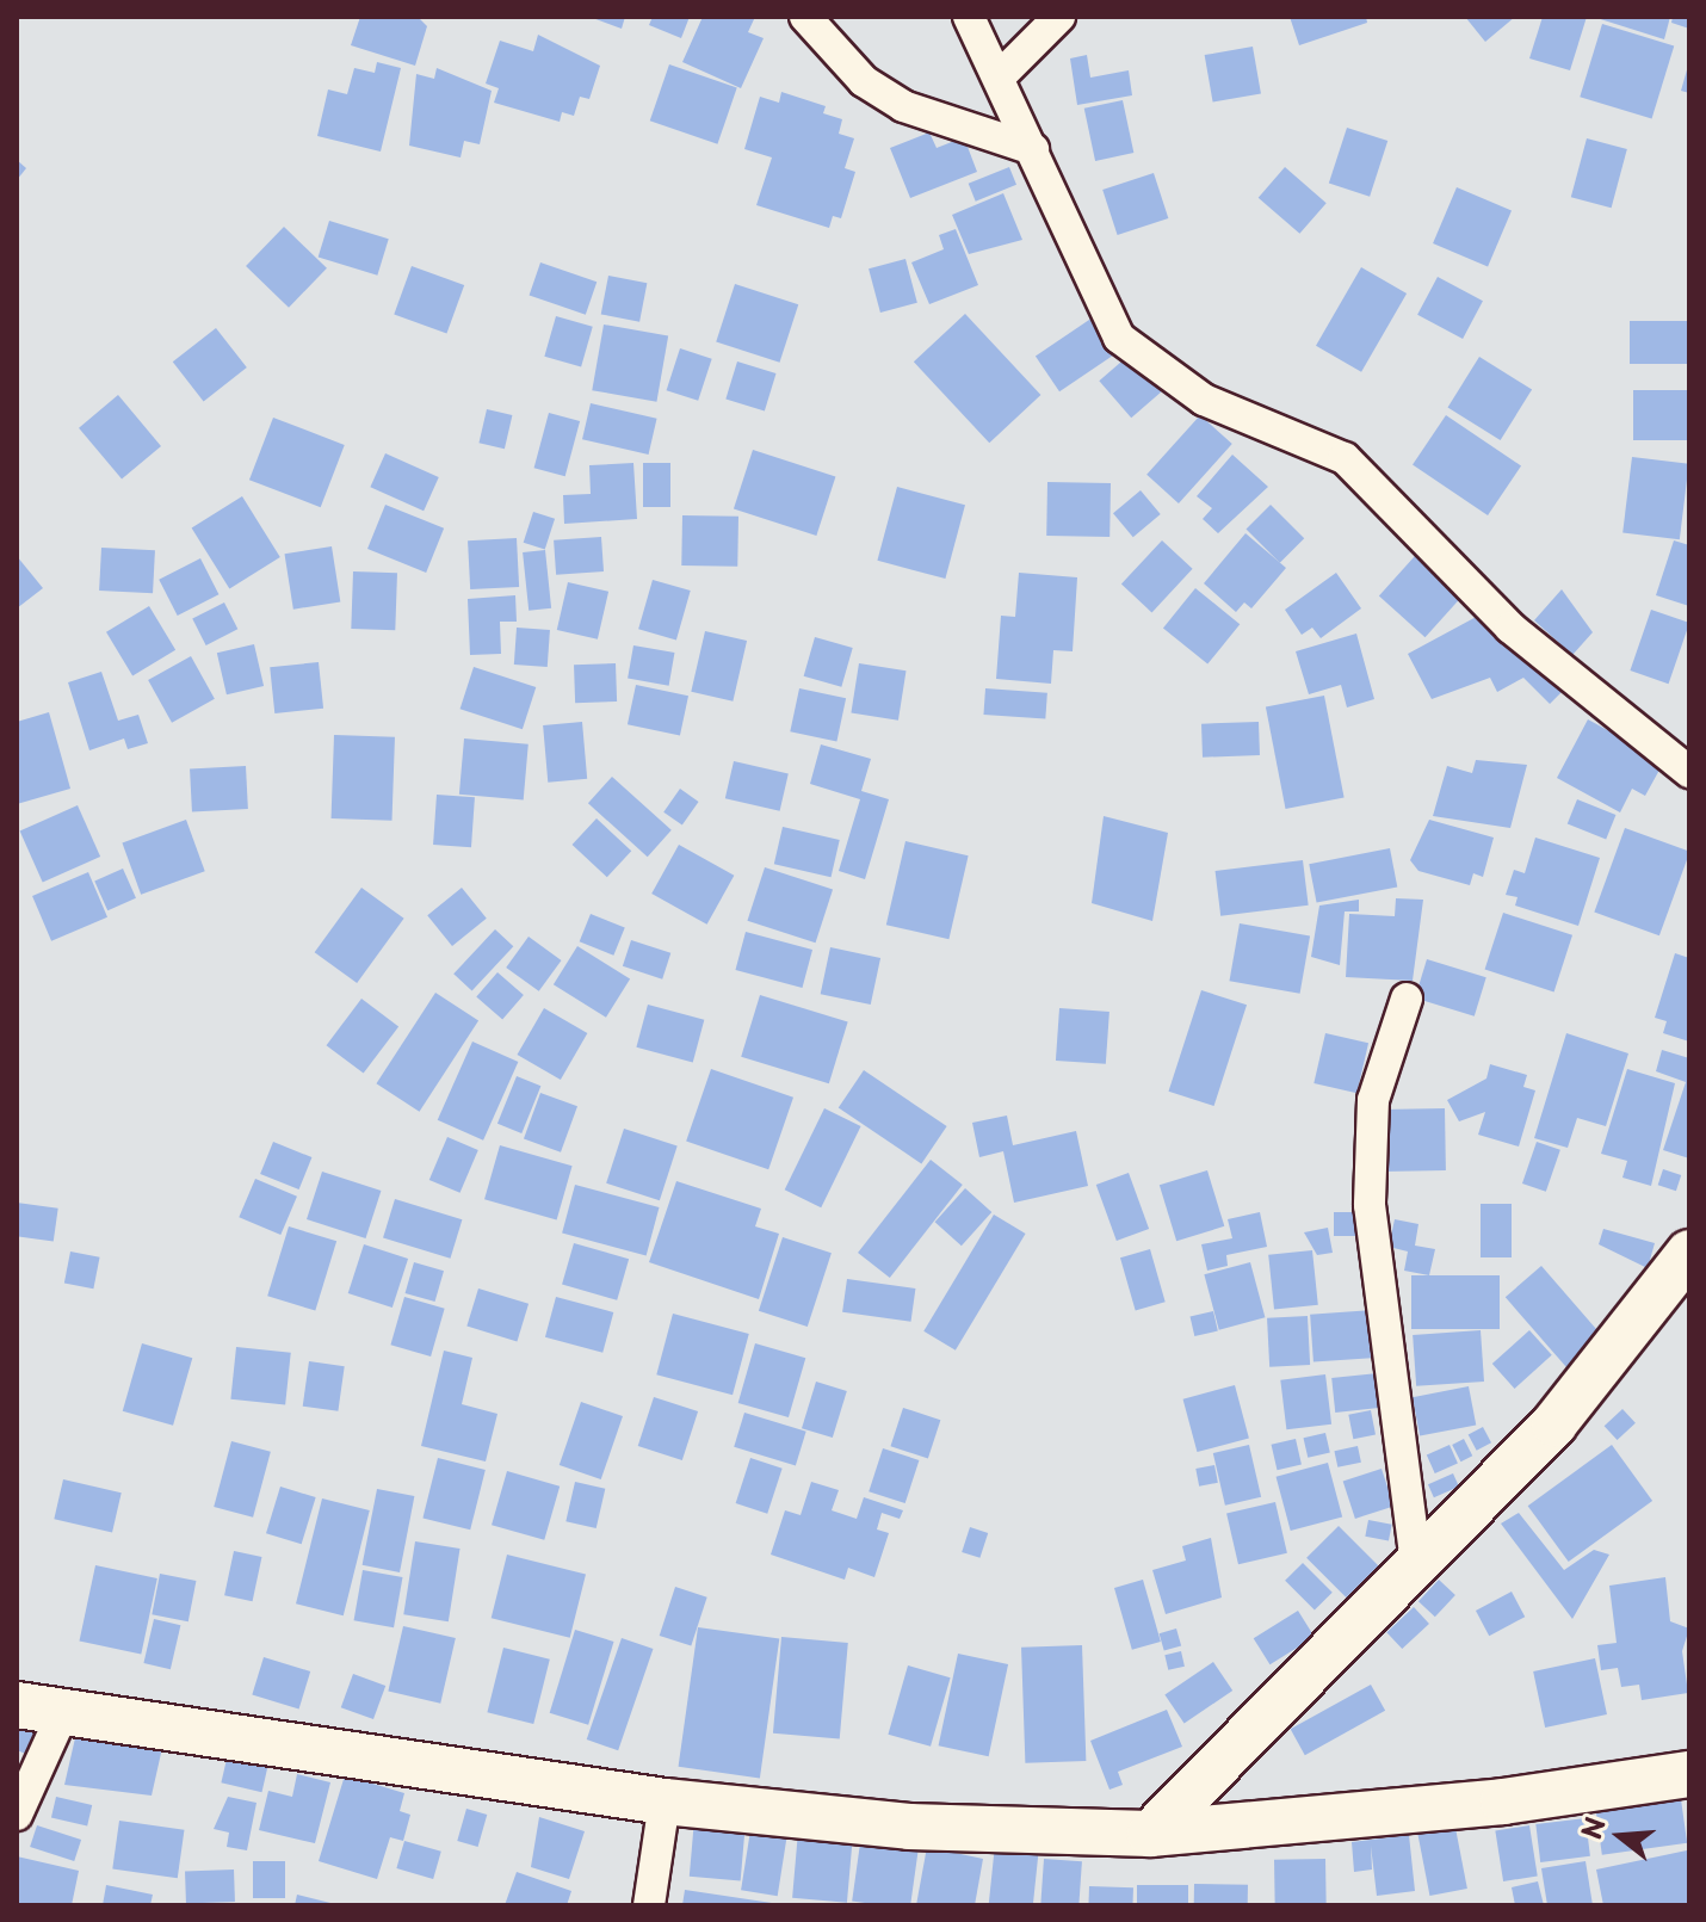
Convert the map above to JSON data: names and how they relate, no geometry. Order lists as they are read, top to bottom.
{
  "north": "left"
}
